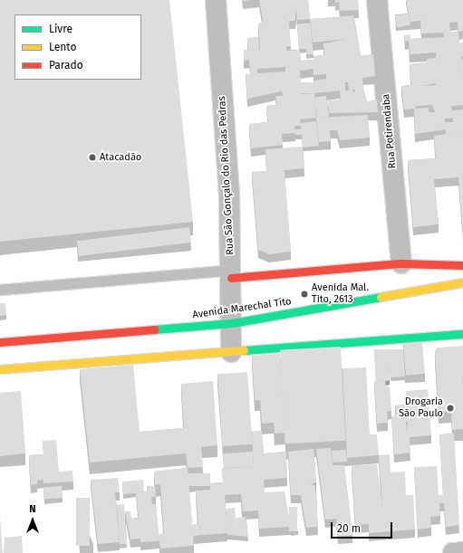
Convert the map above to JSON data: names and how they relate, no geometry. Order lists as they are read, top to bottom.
{
  "streets": {
    "main road": ["Avenida Marechal Tito"],
    "street": ["Rua Potirendaba", "Rua São Gonçalo do Rio das Pedras"]
  },
  "crossings": [
    ["Rua São Gonçalo do Rio das Pedras", "Avenida Marechal Tito"]
  ],
  "places": ["Atacadão", "Avenida Mal. Tito, 2613", "Drogaria São Paulo"],
  "legend": ["Livre", "Lento", "Parado"],
  "scale_bar": "20 m",
  "north": "top"
}
